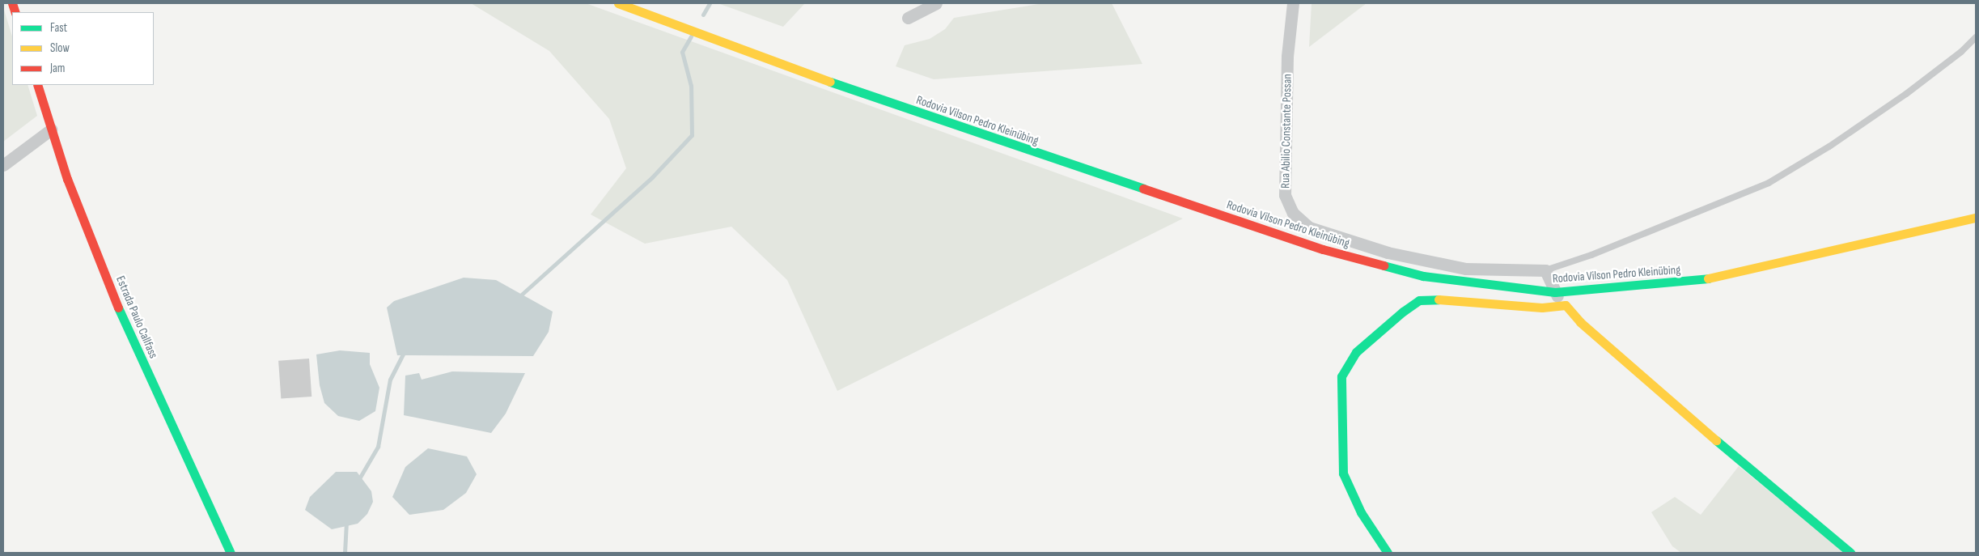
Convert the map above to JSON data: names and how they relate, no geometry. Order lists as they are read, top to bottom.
{
  "streets": {
    "main road": ["Rodovia Vilson Pedro Kleinübing", "Estrada Paulo Callfass"],
    "street": ["Rua Abilio Constante Possan"]
  },
  "legend": ["Fast", "Slow", "Jam"]
}
